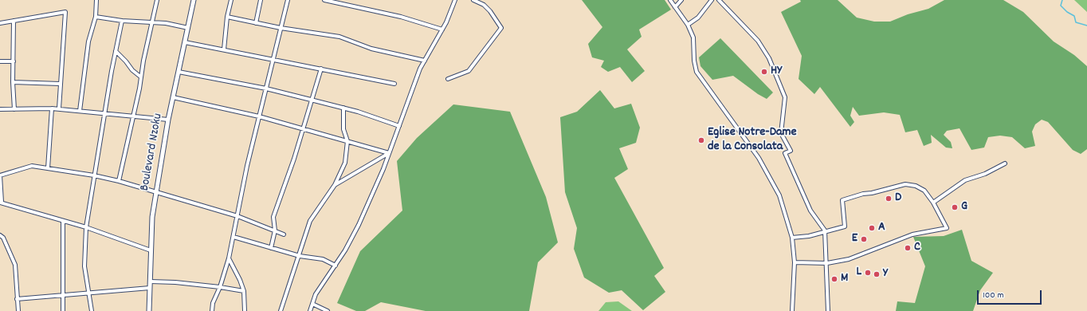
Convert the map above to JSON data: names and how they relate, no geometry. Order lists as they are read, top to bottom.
{
  "streets": {
    "street": ["Boulevard Nzoku"]
  },
  "places": [
    "HY",
    "Eglise Notre-Dame de la Consolata",
    "D",
    "G",
    "A",
    "E",
    "C",
    "L",
    "Y",
    "M"
  ],
  "scale_bar": "100 m"
}
